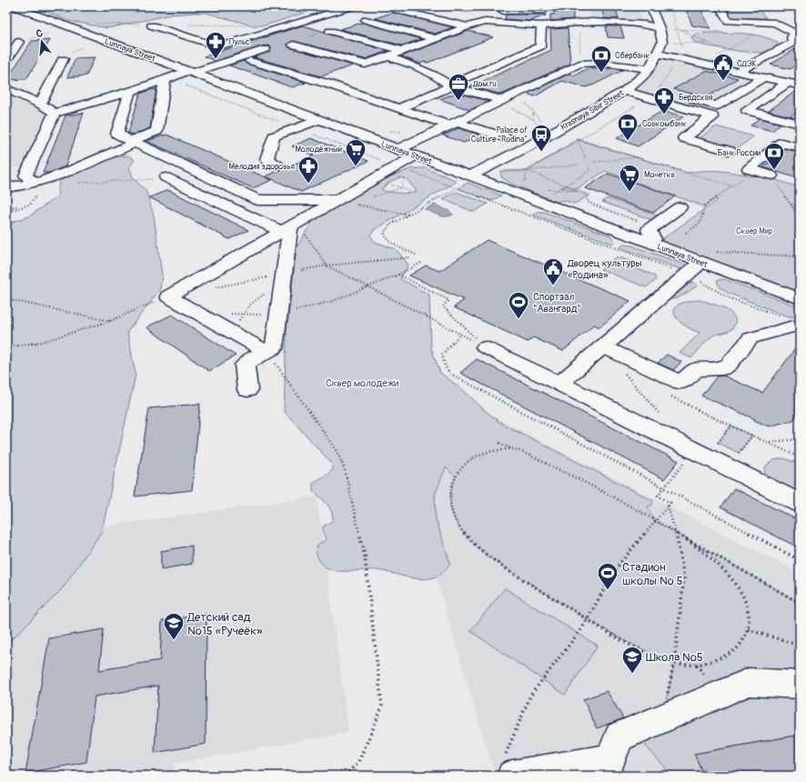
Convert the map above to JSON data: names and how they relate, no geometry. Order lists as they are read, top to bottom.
{
  "streets": {
    "street": ["Lunnaya Street", "Krasnaya Sibir Street"]
  },
  "crossings": [
    ["Lunnaya Street", "Krasnaya Sibir Street"]
  ],
  "parks": ["Сквер Мир", "Сквер молодёжи"],
  "places": {
    "pharmacy": ["Пульс", "Бердская", "Мелодия здоровья"],
    "bank": ["Сбербанк", "Совкомбанк", "Банк России"],
    "public building": ["СДЭК", "Дворец культуры «Родина»"],
    "office": ["Дом.ru"],
    "bus stop": ["Palace of Culture \"Rodina\""],
    "supermarket": ["Молодёжный", "Монетка"],
    "sports": ["Спортзал \"Авангард\"", "Стадион школы № 5"],
    "school or university": ["Детский сад №15 «Ручеёк»", "Школа №5"]
  },
  "north": "top"
}
